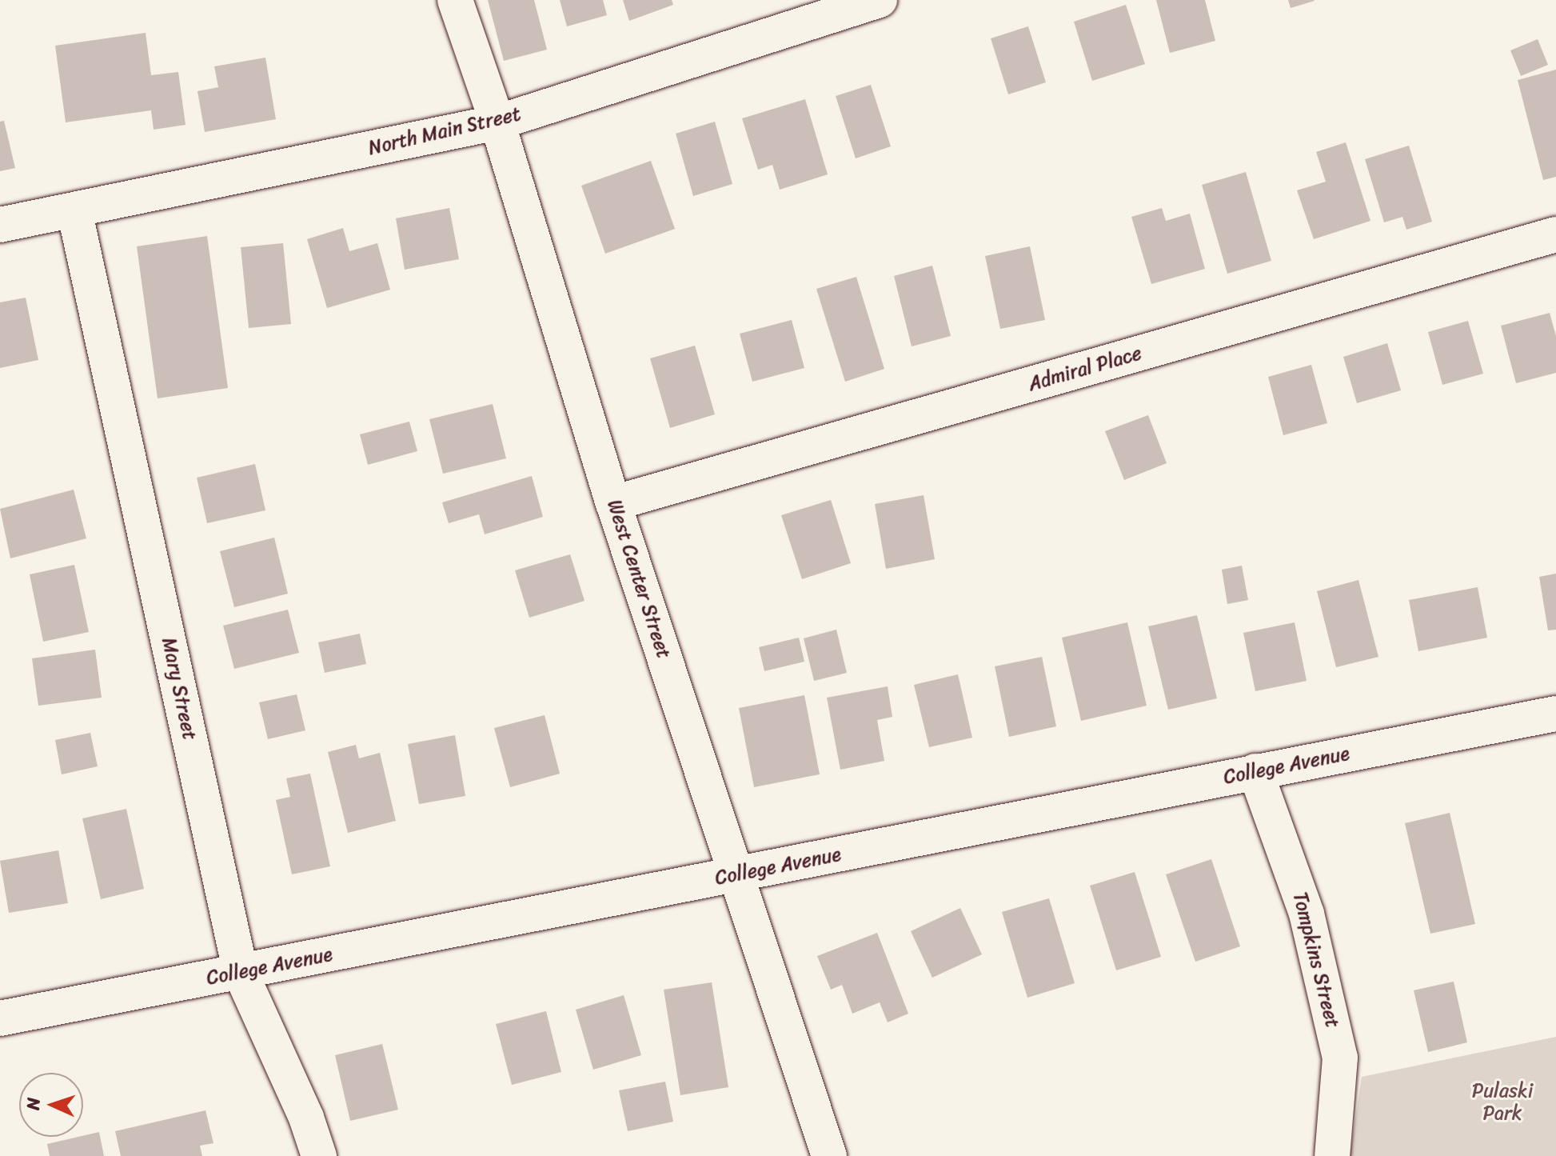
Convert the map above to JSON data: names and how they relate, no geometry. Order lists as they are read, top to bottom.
{
  "streets": {
    "street": [
      "North Main Street",
      "Admiral Place",
      "West Center Street",
      "Mary Street",
      "College Avenue",
      "Tompkins Street"
    ]
  },
  "crossings": [
    ["North Main Street", "West Center Street"],
    ["North Main Street", "Mary Street"],
    ["Admiral Place", "West Center Street"],
    ["West Center Street", "College Avenue"],
    ["Mary Street", "College Avenue"],
    ["College Avenue", "Tompkins Street"]
  ],
  "parks": ["Pulaski Park"],
  "north": "left"
}
